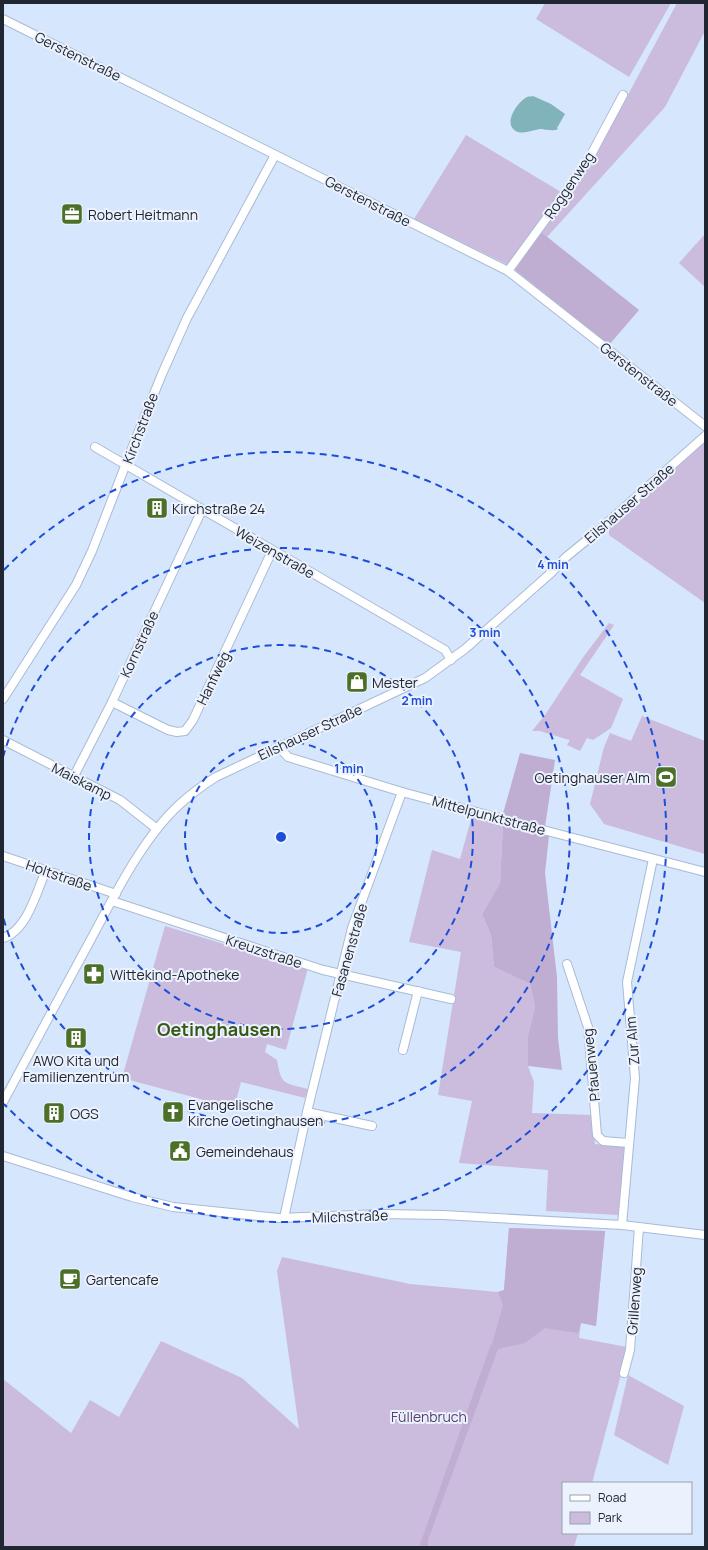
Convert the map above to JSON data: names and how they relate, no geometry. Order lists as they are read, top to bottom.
{
  "streets": {
    "street": [
      "Gerstenstraße",
      "Roggenweg",
      "Kirchstraße",
      "Eilshauser Straße",
      "Weizenstraße",
      "Kornstraße",
      "Hanfweg",
      "Maiskamp",
      "Mittelpunktstraße",
      "Holtstraße",
      "Fasanenstraße",
      "Kreuzstraße",
      "Zur Alm",
      "Pfauenweg",
      "Milchstraße",
      "Grillenweg"
    ]
  },
  "crossings": [
    ["Gerstenstraße", "Roggenweg"],
    ["Gerstenstraße", "Kirchstraße"],
    ["Kirchstraße", "Weizenstraße"],
    ["Eilshauser Straße", "Weizenstraße"],
    ["Eilshauser Straße", "Maiskamp"],
    ["Eilshauser Straße", "Mittelpunktstraße"],
    ["Eilshauser Straße", "Holtstraße"],
    ["Eilshauser Straße", "Kreuzstraße"],
    ["Weizenstraße", "Kornstraße"],
    ["Weizenstraße", "Hanfweg"],
    ["Kornstraße", "Hanfweg"],
    ["Kornstraße", "Maiskamp"],
    ["Mittelpunktstraße", "Fasanenstraße"],
    ["Mittelpunktstraße", "Zur Alm"],
    ["Holtstraße", "Kreuzstraße"],
    ["Fasanenstraße", "Kreuzstraße"],
    ["Fasanenstraße", "Milchstraße"],
    ["Zur Alm", "Pfauenweg"],
    ["Zur Alm", "Milchstraße"],
    ["Milchstraße", "Grillenweg"]
  ],
  "districts": ["Oetinghausen"],
  "parks": ["Füllenbruch"],
  "places": {
    "office": ["Robert Heitmann"],
    "building": ["Kirchstraße 24", "AWO Kita und Familienzentrum", "OGS"],
    "shop": ["Mester"],
    "sports": ["Oetinghauser Alm"],
    "pharmacy": ["Wittekind-Apotheke"],
    "church": ["Evangelische Kirche Oetinghausen"],
    "public building": ["Gemeindehaus"],
    "cafe": ["Gartencafe"]
  },
  "legend": ["Road", "Park"],
  "rings": [
    "4 min",
    "3 min",
    "2 min",
    "1 min"
  ]
}
